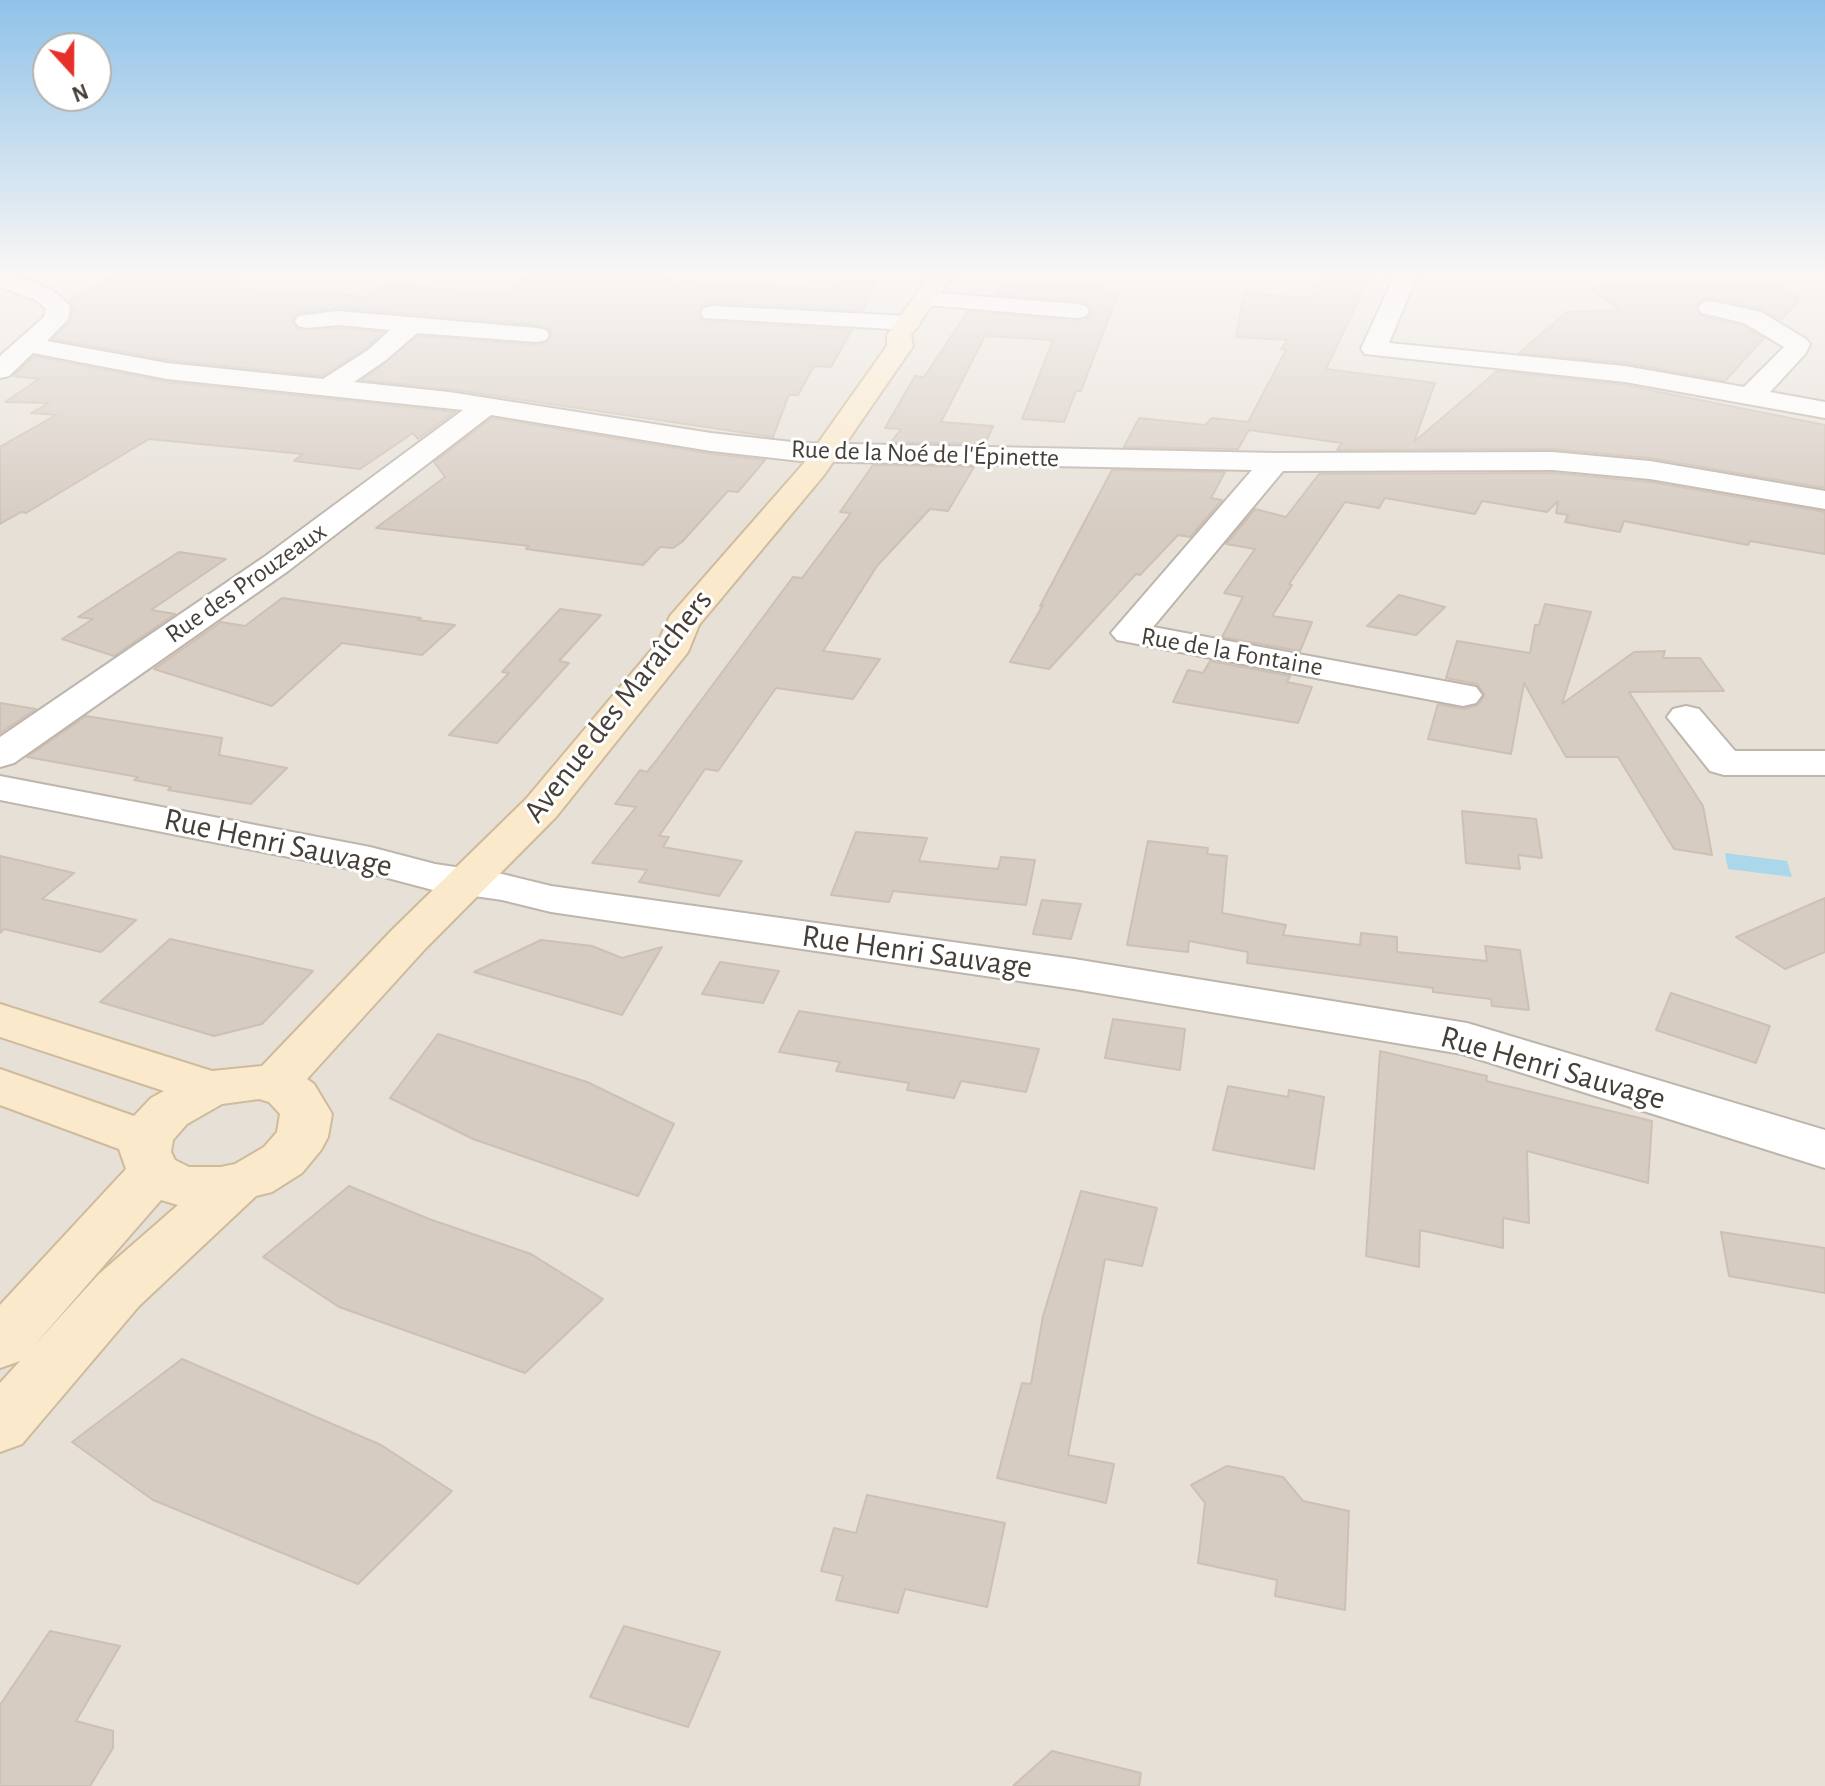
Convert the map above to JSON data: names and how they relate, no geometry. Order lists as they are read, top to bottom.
{
  "streets": {
    "main road": ["Avenue des Maraîchers"],
    "street": [
      "Rue de la Noé de l'Épinette",
      "Rue des Prouzeaux",
      "Rue de la Fontaine",
      "Rue Henri Sauvage"
    ]
  },
  "crossings": [
    ["Rue de la Noé de l'Épinette", "Rue des Prouzeaux"],
    ["Rue de la Noé de l'Épinette", "Rue de la Fontaine"],
    ["Rue de la Noé de l'Épinette", "Avenue des Maraîchers"],
    ["Avenue des Maraîchers", "Rue Henri Sauvage"]
  ],
  "north": "bottom"
}
